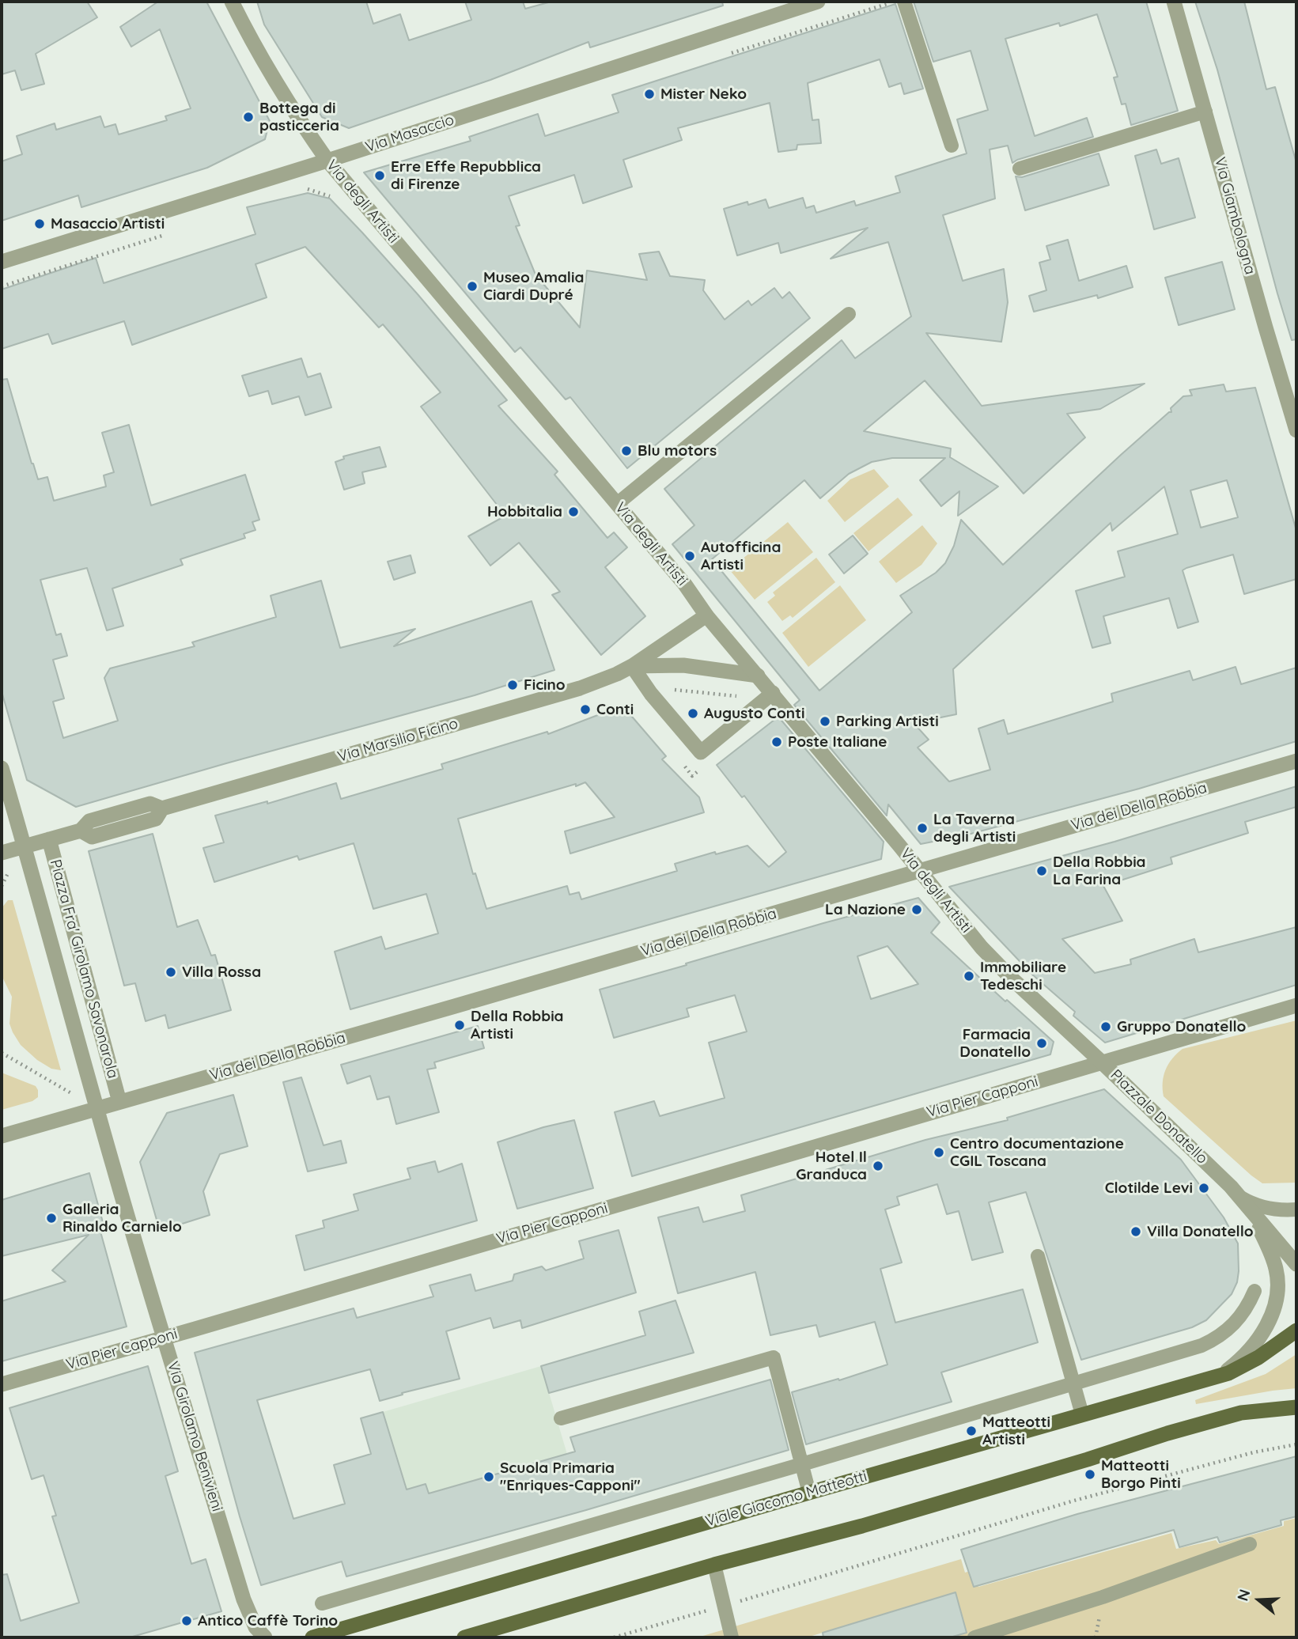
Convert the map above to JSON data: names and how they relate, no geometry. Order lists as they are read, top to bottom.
{
  "streets": {
    "main road": ["Viale Giacomo Matteotti"],
    "street": [
      "Via Masaccio",
      "Via degli Artisti",
      "Via Giambologna",
      "Via Marsilio Ficino",
      "Via dei Della Robbia",
      "Piazza Fra' Girolamo Savonarola",
      "Via Pier Capponi",
      "Piazzale Donatello",
      "Via Girolamo Benivieni"
    ]
  },
  "crossings": [
    ["Via Masaccio", "Via degli Artisti"],
    ["Via degli Artisti", "Via Marsilio Ficino"],
    ["Via degli Artisti", "Via dei Della Robbia"],
    ["Via degli Artisti", "Via Pier Capponi"],
    ["Via degli Artisti", "Piazzale Donatello"],
    ["Via Marsilio Ficino", "Piazza Fra' Girolamo Savonarola"],
    ["Via dei Della Robbia", "Piazza Fra' Girolamo Savonarola"],
    ["Piazza Fra' Girolamo Savonarola", "Via Girolamo Benivieni"],
    ["Via Pier Capponi", "Piazzale Donatello"],
    ["Via Pier Capponi", "Via Girolamo Benivieni"],
    ["Piazzale Donatello", "Viale Giacomo Matteotti"]
  ],
  "places": [
    "Mister Neko",
    "Bottega di pasticceria",
    "Erre Effe Repubblica di Firenze",
    "Masaccio Artisti",
    "Museo Amalia Ciardi Dupré",
    "Blu motors",
    "Hobbitalia",
    "Autofficina Artisti",
    "Ficino",
    "Conti",
    "Augusto Conti",
    "Parking Artisti",
    "Poste Italiane",
    "La Taverna degli Artisti",
    "Della Robbia La Farina",
    "La Nazione",
    "Villa Rossa",
    "Immobiliare Tedeschi",
    "Della Robbia Artisti",
    "Gruppo Donatello",
    "Farmacia Donatello",
    "Centro documentazione CGIL Toscana",
    "Hotel Il Granduca",
    "Clotilde Levi",
    "Galleria Rinaldo Carnielo",
    "Villa Donatello",
    "Matteotti Artisti",
    "Matteotti Borgo Pinti",
    "Scuola Primaria \"Enriques-Capponi\"",
    "Antico Caffè Torino"
  ],
  "north": "left"
}
